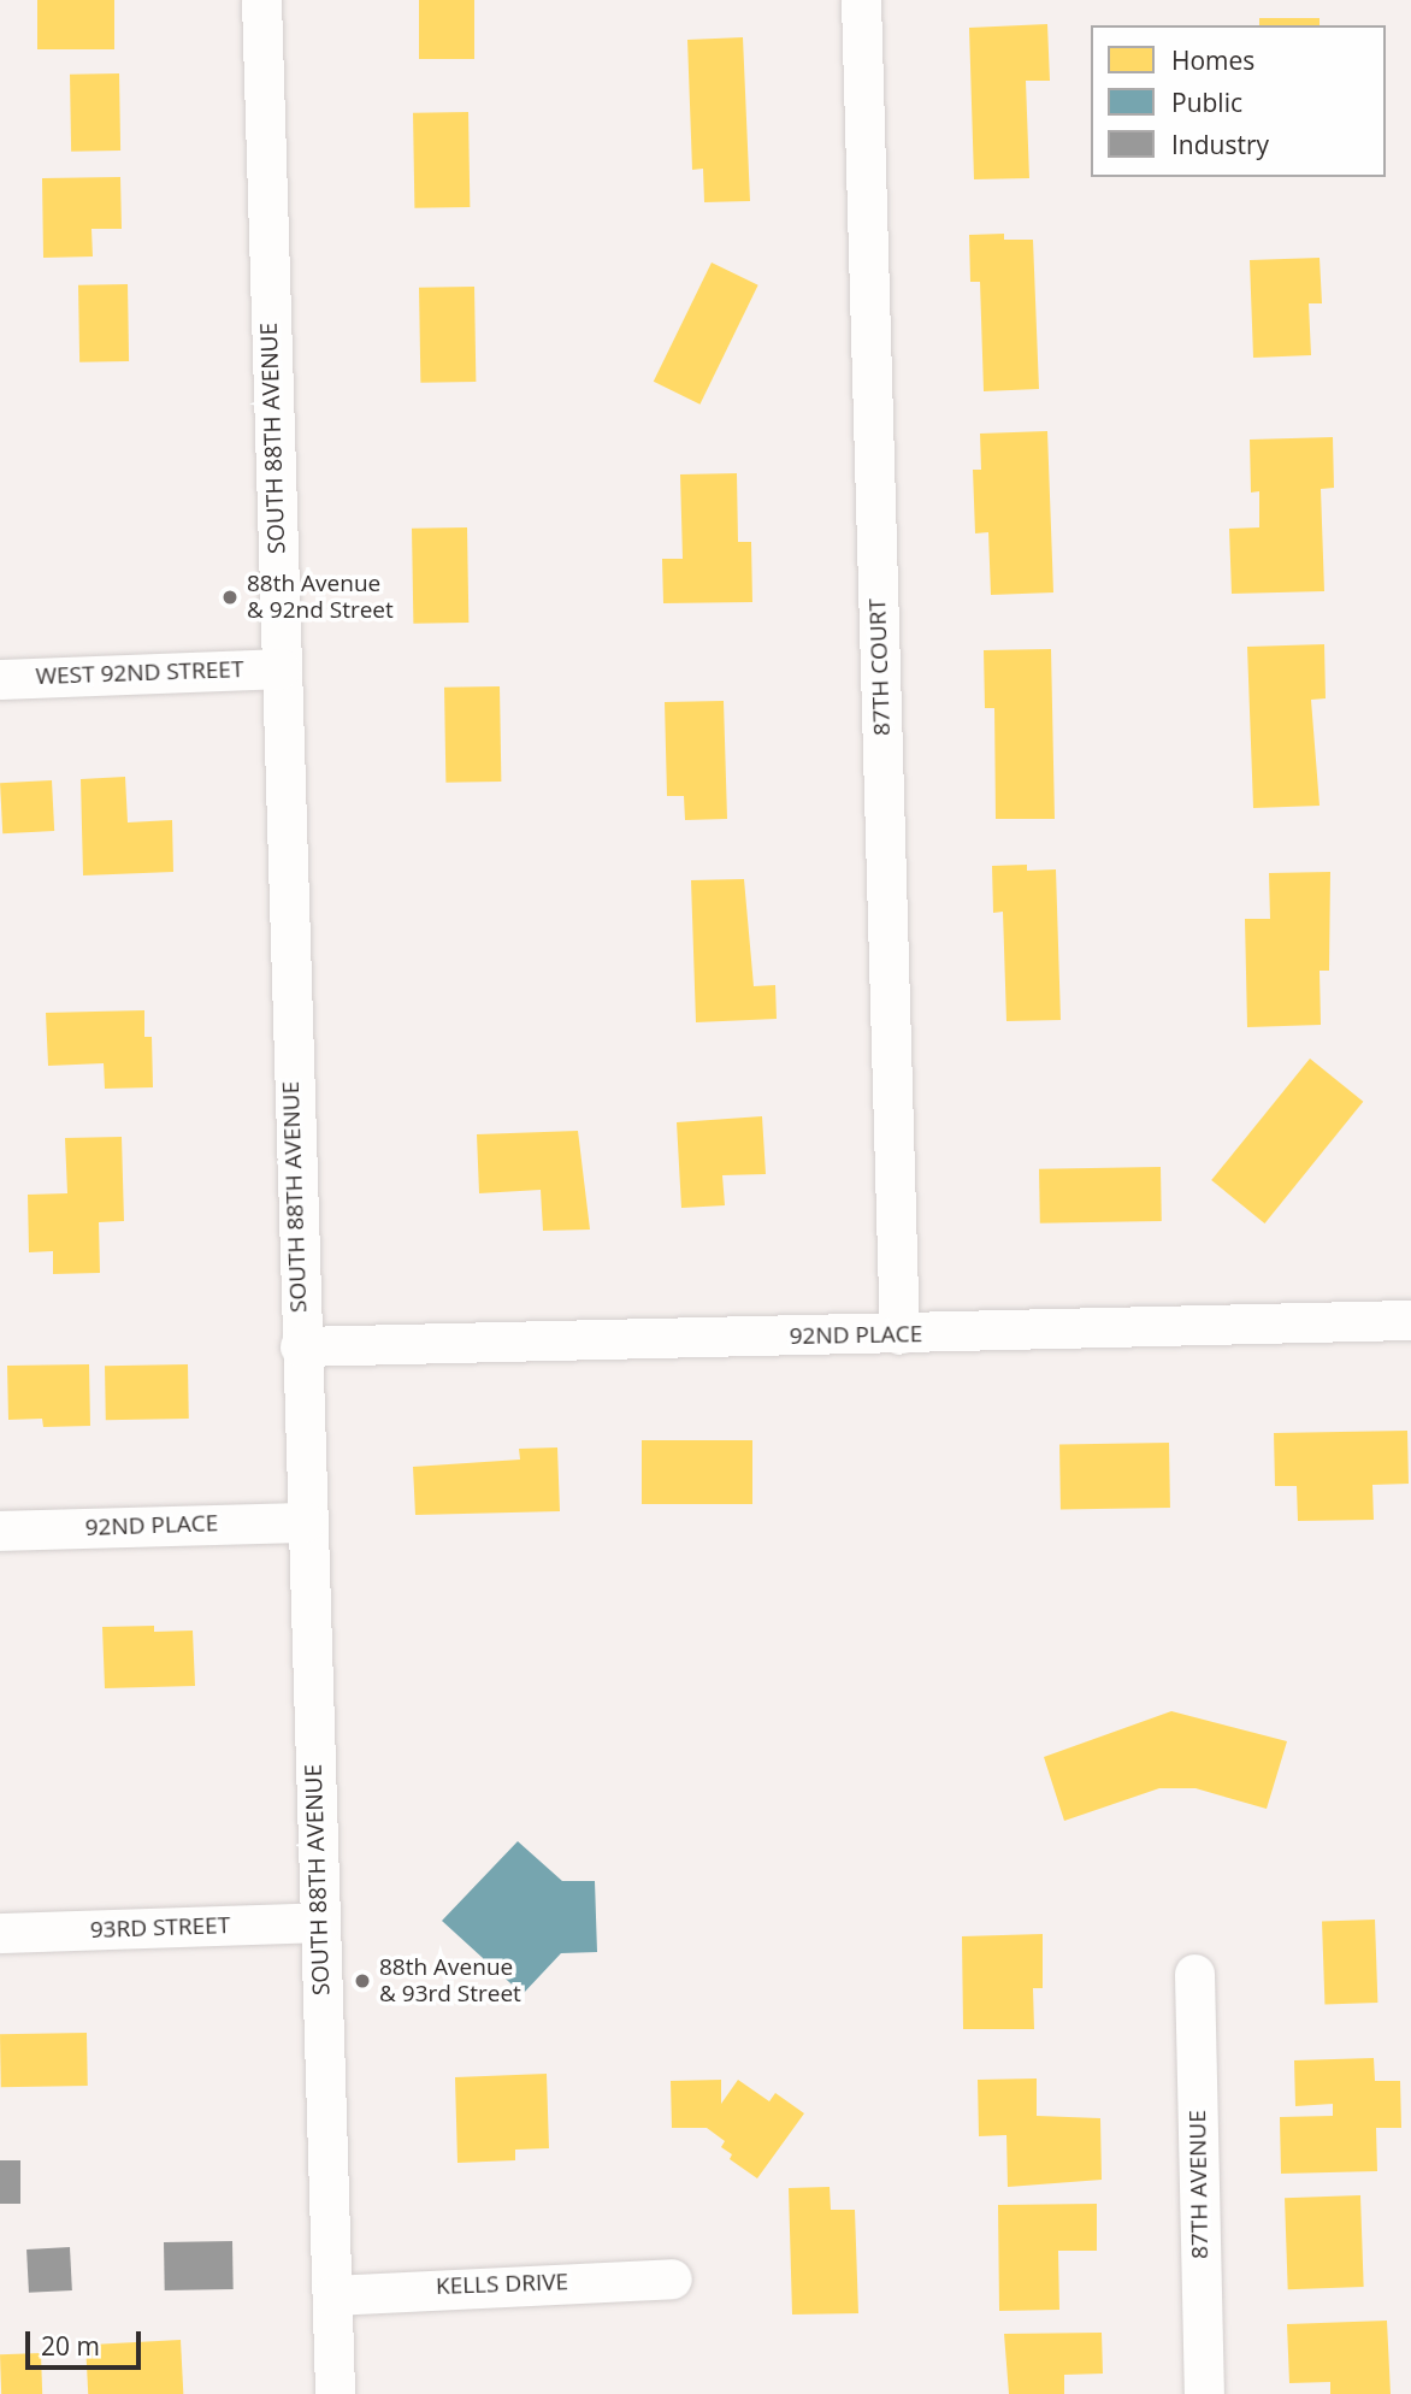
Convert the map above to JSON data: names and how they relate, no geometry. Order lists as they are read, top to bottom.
{
  "streets": {
    "street": [
      "SOUTH 88TH AVENUE",
      "87TH COURT",
      "WEST 92ND STREET",
      "92ND PLACE",
      "93RD STREET",
      "87TH AVENUE",
      "KELLS DRIVE"
    ]
  },
  "crossings": [
    ["SOUTH 88TH AVENUE", "WEST 92ND STREET"],
    ["SOUTH 88TH AVENUE", "92ND PLACE"],
    ["SOUTH 88TH AVENUE", "93RD STREET"],
    ["SOUTH 88TH AVENUE", "KELLS DRIVE"],
    ["87TH COURT", "92ND PLACE"]
  ],
  "places": ["88th Avenue & 92nd Street", "88th Avenue & 93rd Street"],
  "legend": ["Homes", "Public", "Industry"],
  "scale_bar": "20 m"
}
